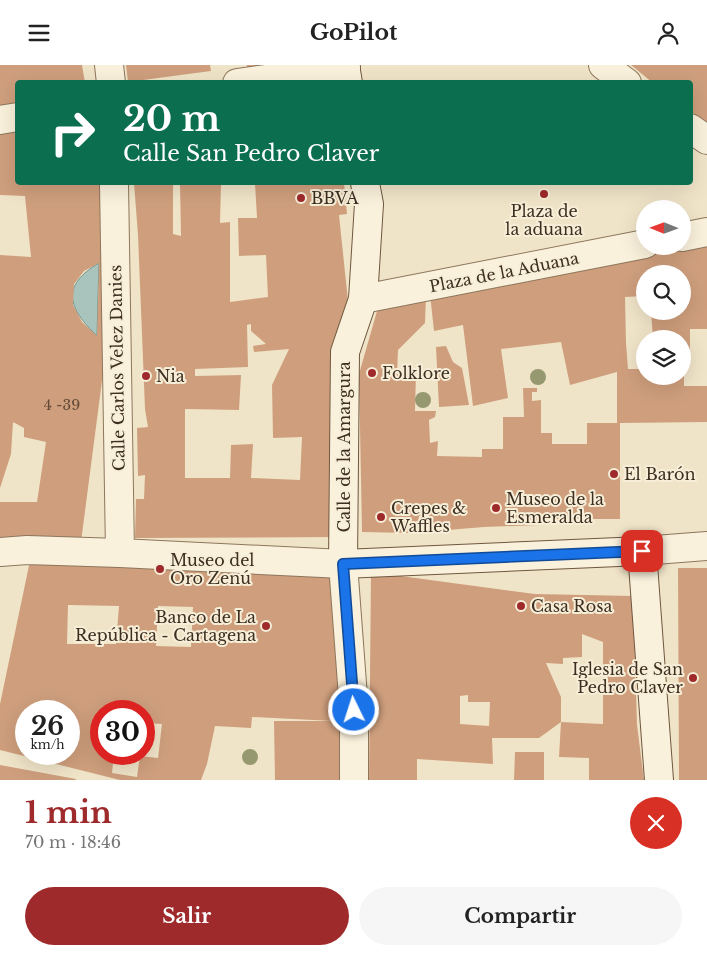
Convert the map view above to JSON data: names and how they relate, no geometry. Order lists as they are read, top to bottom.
{
  "streets": {
    "street": ["Plaza de la Aduana", "Calle Carlos Velez Danies", "Calle de la Amargura"]
  },
  "crossings": [
    ["Plaza de la Aduana", "Calle de la Amargura"]
  ],
  "places": [
    "Plaza de la aduana",
    "BBVA",
    "Folklore",
    "Nia",
    "El Barón",
    "Museo de la Esmeralda",
    "Crepes & Waffles",
    "Museo del Oro Zenú",
    "Casa Rosa",
    "Banco de La República - Cartagena",
    "Iglesia de San Pedro Claver"
  ],
  "house_numbers": ["4 -39"],
  "north": "left",
  "page": {
    "header": "GoPilot",
    "turn": ["20 m", "Calle San Pedro Claver"],
    "speed": "26 km/h",
    "limit": "30",
    "heading": ["1 min", "70 m · 18:46"],
    "buttons": ["Salir", "Compartir"]
  }
}
